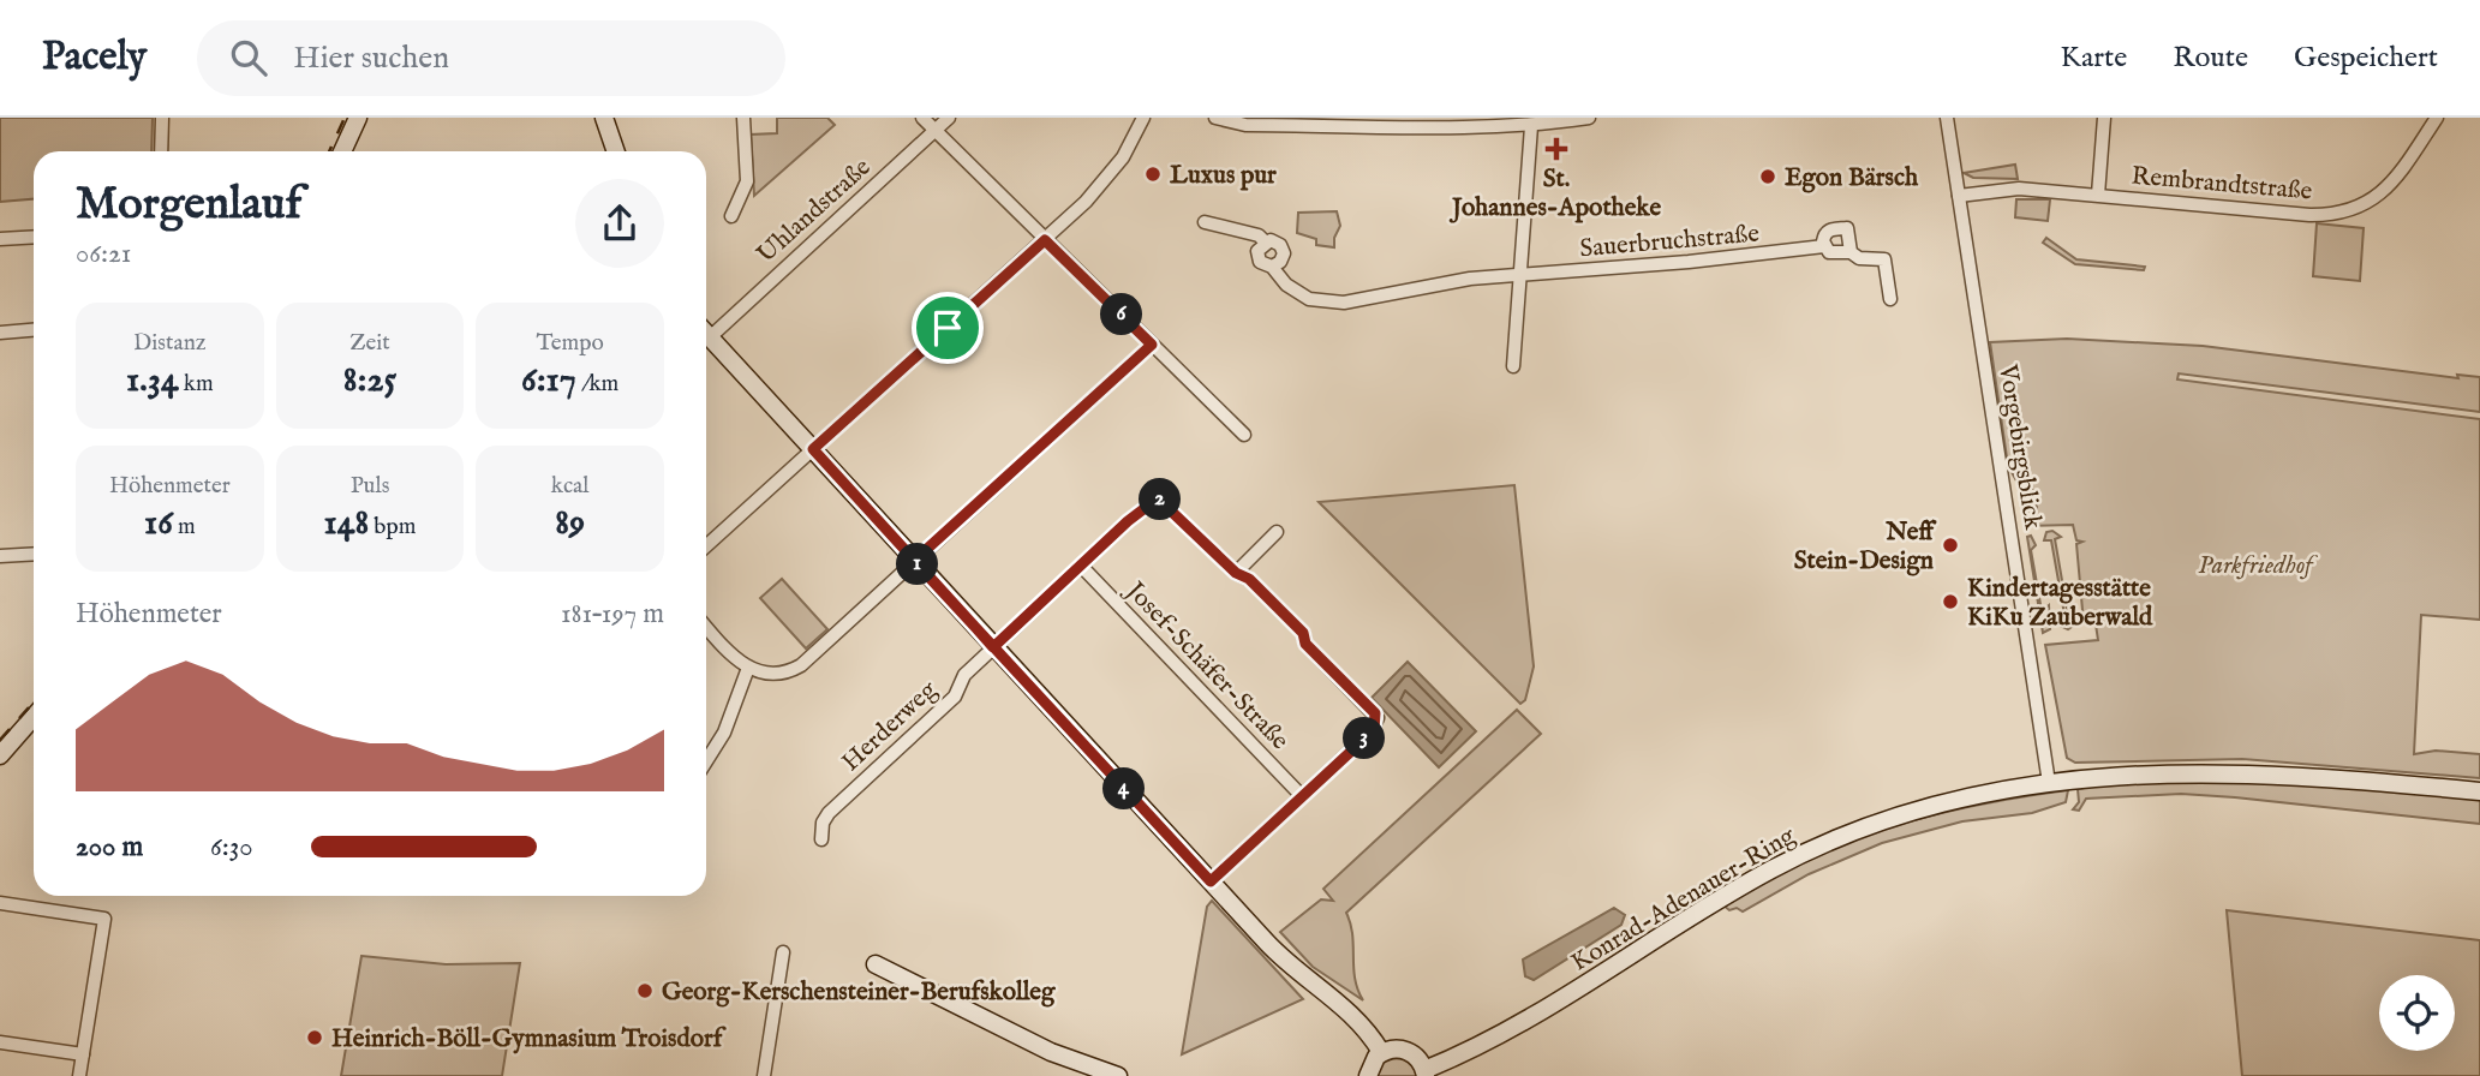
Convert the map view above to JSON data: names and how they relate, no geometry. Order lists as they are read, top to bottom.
{
  "streets": {
    "main road": ["Konrad-Adenauer-Ring"],
    "street": [
      "Rembrandtstraße",
      "Uhlandstraße",
      "Sauerbruchstraße",
      "Vorgebirgsblick",
      "Josef-Schäfer-Straße",
      "Herderweg"
    ]
  },
  "crossings": [
    ["Rembrandtstraße", "Vorgebirgsblick"],
    ["Vorgebirgsblick", "Konrad-Adenauer-Ring"],
    ["Josef-Schäfer-Straße", "Herderweg"]
  ],
  "parks": ["Parkfriedhof"],
  "places": {
    "health": ["St. Johannes-Apotheke"],
    "other": [
      "Luxus pur",
      "Egon Bärsch",
      "Neff Stein-Design",
      "Kindertagesstätte KiKu Zauberwald",
      "Georg-Kerschensteiner-Berufskolleg",
      "Heinrich-Böll-Gymnasium Troisdorf"
    ]
  },
  "page": {
    "header": "Pacely",
    "search": "Hier suchen",
    "nav": ["Karte", "Route", "Gespeichert"],
    "heading": ["Morgenlauf", "06:21"],
    "pins": [
      "6",
      "2",
      "1",
      "3",
      "4"
    ],
    "stats": [
      ["Distanz", "1.34 km"],
      ["Zeit", "8:25"],
      ["Tempo", "6:17 /km"],
      ["Höhenmeter", "16 m"],
      ["Puls", "148 bpm"],
      ["kcal", "89"]
    ],
    "chart": ["Höhenmeter", "181–197 m"],
    "list": [
      {
        "name": "200 m",
        "note": "6:30"
      }
    ]
  }
}
